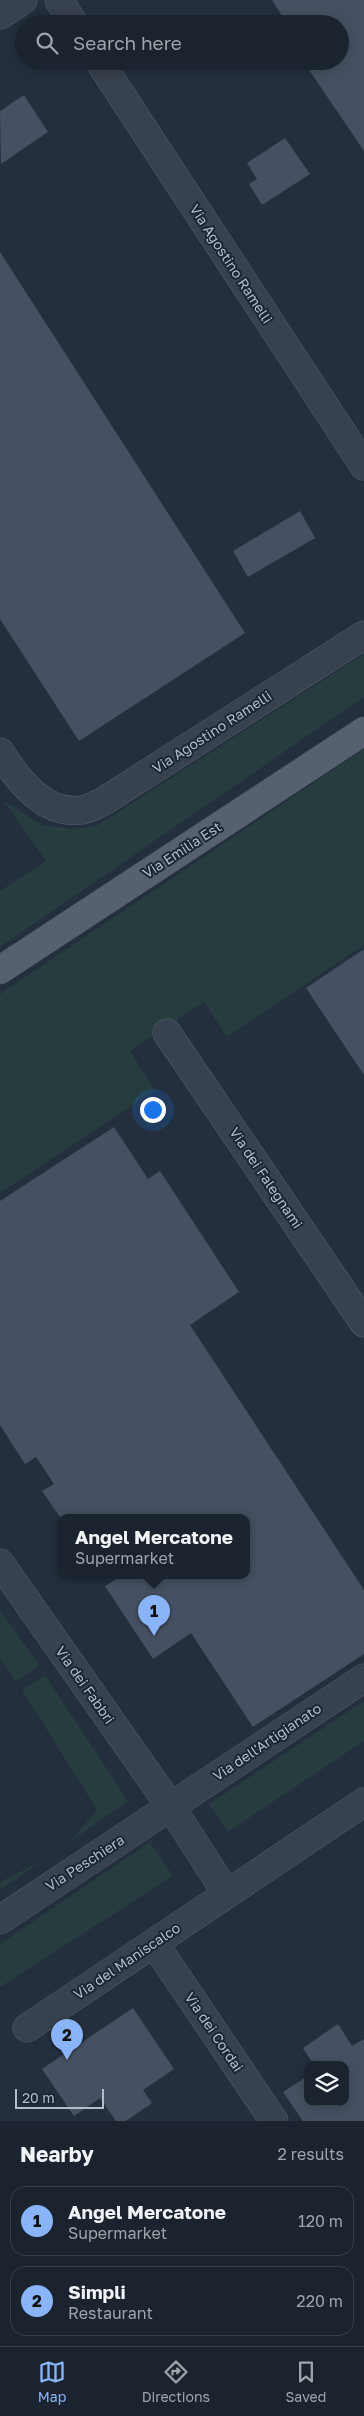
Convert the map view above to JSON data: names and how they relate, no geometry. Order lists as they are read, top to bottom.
{
  "streets": {
    "main road": ["Via Emilia Est"],
    "street": [
      "Via Agostino Ramelli",
      "Via dei Falegnami",
      "Via dei Fabbri",
      "Via dell'Artigianato",
      "Via Peschiera",
      "Via del Maniscalco",
      "Via dei Cordai"
    ]
  },
  "crossings": [
    ["Via dei Fabbri", "Via dell'Artigianato"],
    ["Via dei Fabbri", "Via Peschiera"],
    ["Via dell'Artigianato", "Via Peschiera"],
    ["Via del Maniscalco", "Via dei Cordai"]
  ],
  "scale_bar": "20 m",
  "page": {
    "search": "Search here",
    "popup": ["Angel Mercatone", "Supermarket"],
    "pins": ["1", "2"],
    "scale": "20 m",
    "heading": ["Nearby", "2 results"],
    "list": [
      {
        "mark": "1",
        "name": "Angel Mercatone",
        "note": "Supermarket",
        "value": "120 m"
      },
      {
        "mark": "2",
        "name": "Simpli",
        "note": "Restaurant",
        "value": "220 m"
      }
    ],
    "nav": ["Map", "Directions", "Saved"]
  }
}
